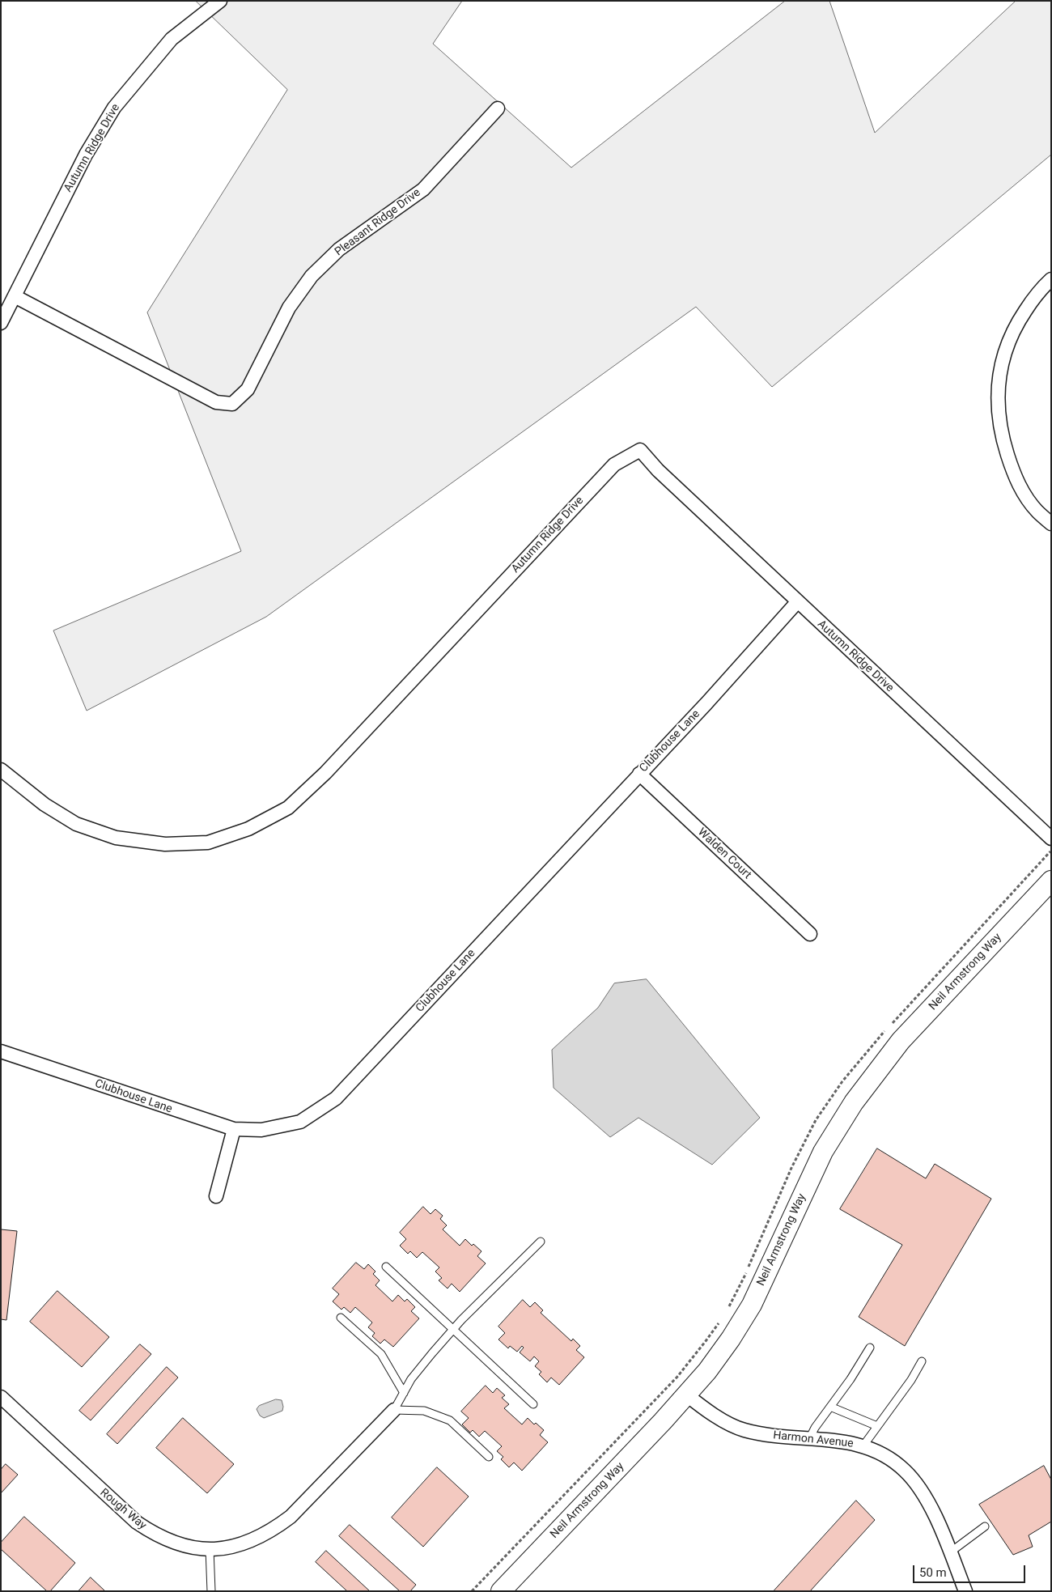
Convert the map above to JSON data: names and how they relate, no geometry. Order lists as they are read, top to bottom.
{
  "streets": {
    "main road": ["Neil Armstrong Way"],
    "street": [
      "Autumn Ridge Drive",
      "Pleasant Ridge Drive",
      "Clubhouse Lane",
      "Walden Court",
      "Harmon Avenue",
      "Rough Way"
    ]
  },
  "crossings": [
    ["Autumn Ridge Drive", "Pleasant Ridge Drive"],
    ["Autumn Ridge Drive", "Clubhouse Lane"],
    ["Clubhouse Lane", "Walden Court"],
    ["Neil Armstrong Way", "Harmon Avenue"]
  ],
  "scale_bar": "50 m"
}
